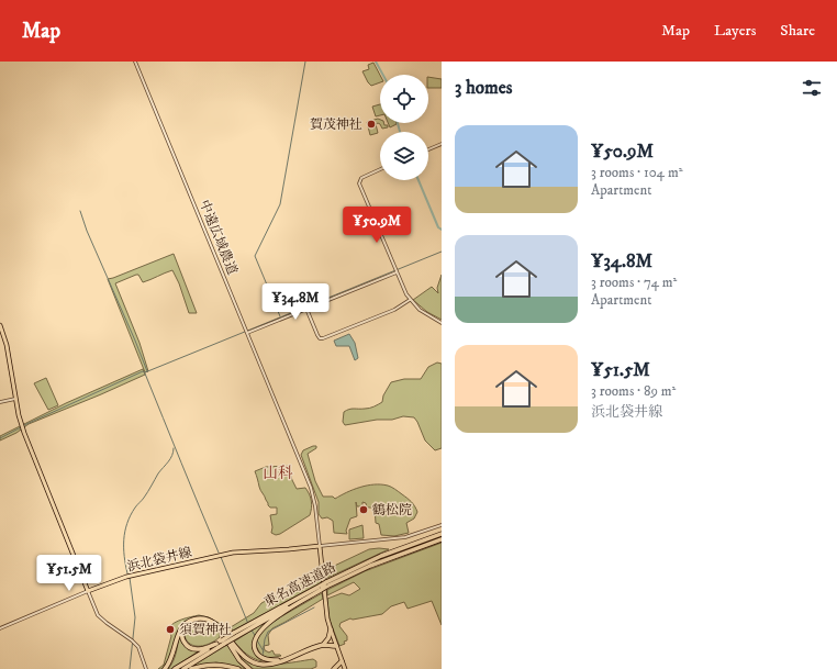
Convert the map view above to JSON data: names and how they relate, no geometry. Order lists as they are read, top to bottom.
{
  "streets": {
    "highway": ["東名高速道路"],
    "main road": ["浜北袋井線"],
    "street": ["中遠広域農道"]
  },
  "crossings": [
    ["中遠広域農道", "浜北袋井線"]
  ],
  "districts": ["山科"],
  "places": ["賀茂神社", "鶴松院", "須賀神社"],
  "page": {
    "header": "Map",
    "nav": ["Map", "Layers", "Share"],
    "heading": "3 homes",
    "list": [
      {
        "name": "¥50.9M",
        "note": "3 rooms · 104 m² · Apartment"
      },
      {
        "name": "¥34.8M",
        "note": "3 rooms · 74 m² · Apartment"
      },
      {
        "name": "¥51.5M",
        "note": "3 rooms · 89 m² · 浜北袋井線"
      }
    ],
    "price": ["¥50.9M", "¥34.8M", "¥51.5M"]
  }
}
